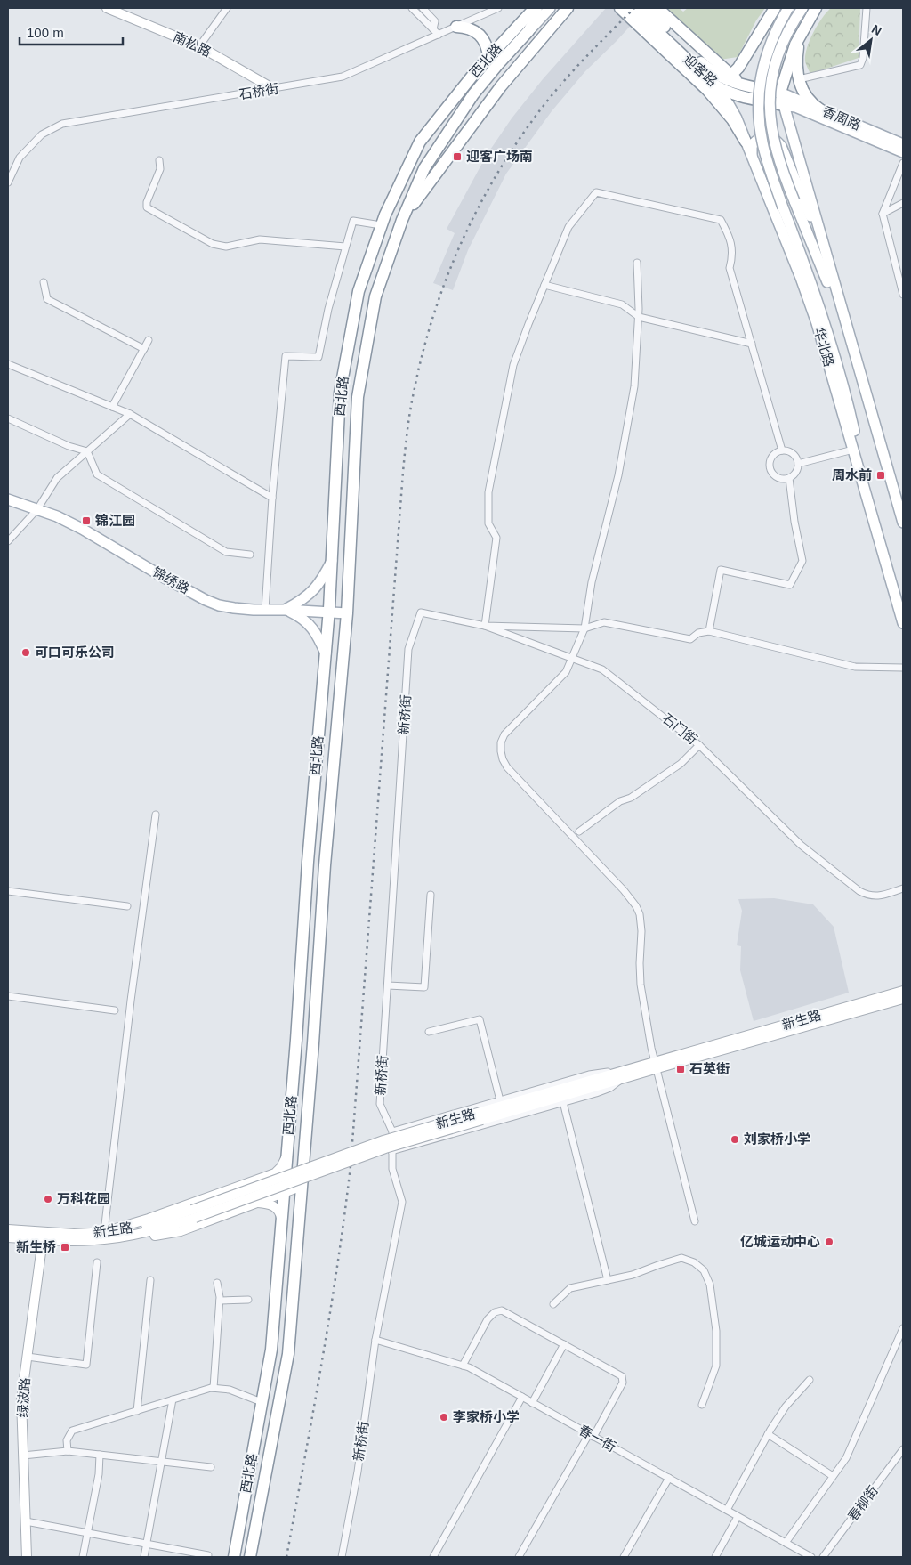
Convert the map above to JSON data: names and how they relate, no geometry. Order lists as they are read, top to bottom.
{
  "streets": {
    "highway": ["西北路", "迎客路"],
    "main road": [
      "南松路",
      "香周路",
      "华北路",
      "锦绣路",
      "新生路",
      "绿波路"
    ],
    "street": [
      "石桥街",
      "新桥街",
      "石门街",
      "春一街",
      "春柳街"
    ]
  },
  "crossings": [
    ["南松路", "石桥街"],
    ["西北路", "锦绣路"],
    ["迎客路", "香周路"],
    ["迎客路", "华北路"],
    ["新桥街", "石门街"],
    ["新桥街", "春一街"],
    ["新生路", "绿波路"]
  ],
  "places": {
    "transit": [
      "迎客广场南",
      "周水前",
      "锦江园",
      "石英街",
      "新生桥"
    ],
    "other": [
      "可口可乐公司",
      "刘家桥小学",
      "万科花园",
      "亿城运动中心",
      "李家桥小学"
    ]
  },
  "scale_bar": "100 m",
  "north": "top right"
}
